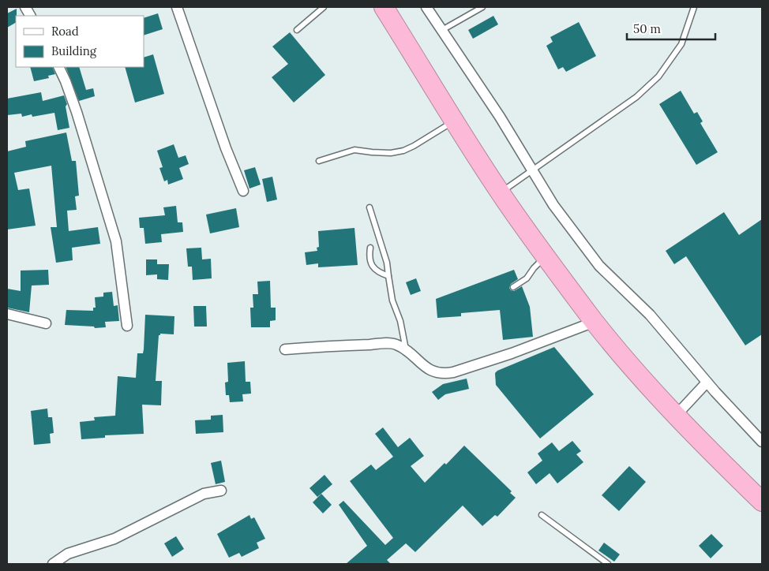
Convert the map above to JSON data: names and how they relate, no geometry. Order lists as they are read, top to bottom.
{
  "legend": ["Road", "Building"],
  "scale_bar": "50 m"
}
